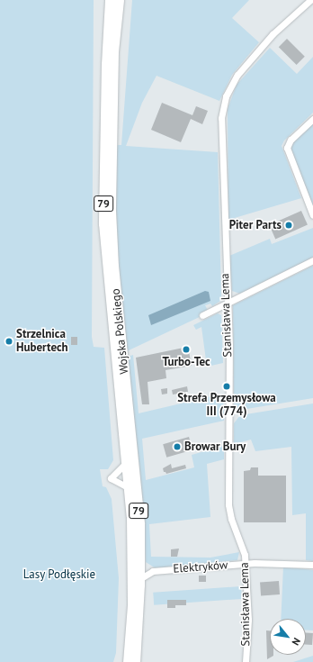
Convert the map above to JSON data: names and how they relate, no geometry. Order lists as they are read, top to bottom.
{
  "streets": {
    "main road": ["79", "Wojska Polskiego"],
    "street": ["Stanisława Lema", "Elektryków"]
  },
  "crossings": [
    ["Stanisława Lema", "Elektryków"],
    ["Wojska Polskiego", "Elektryków"]
  ],
  "parks": ["Lasy Podłęskie"],
  "places": [
    "Piter Parts",
    "Strzelnica Hubertech",
    "Turbo-Tec",
    "Strefa Przemysłowa III (774)",
    "Browar Bury"
  ],
  "north": "bottom right"
}
